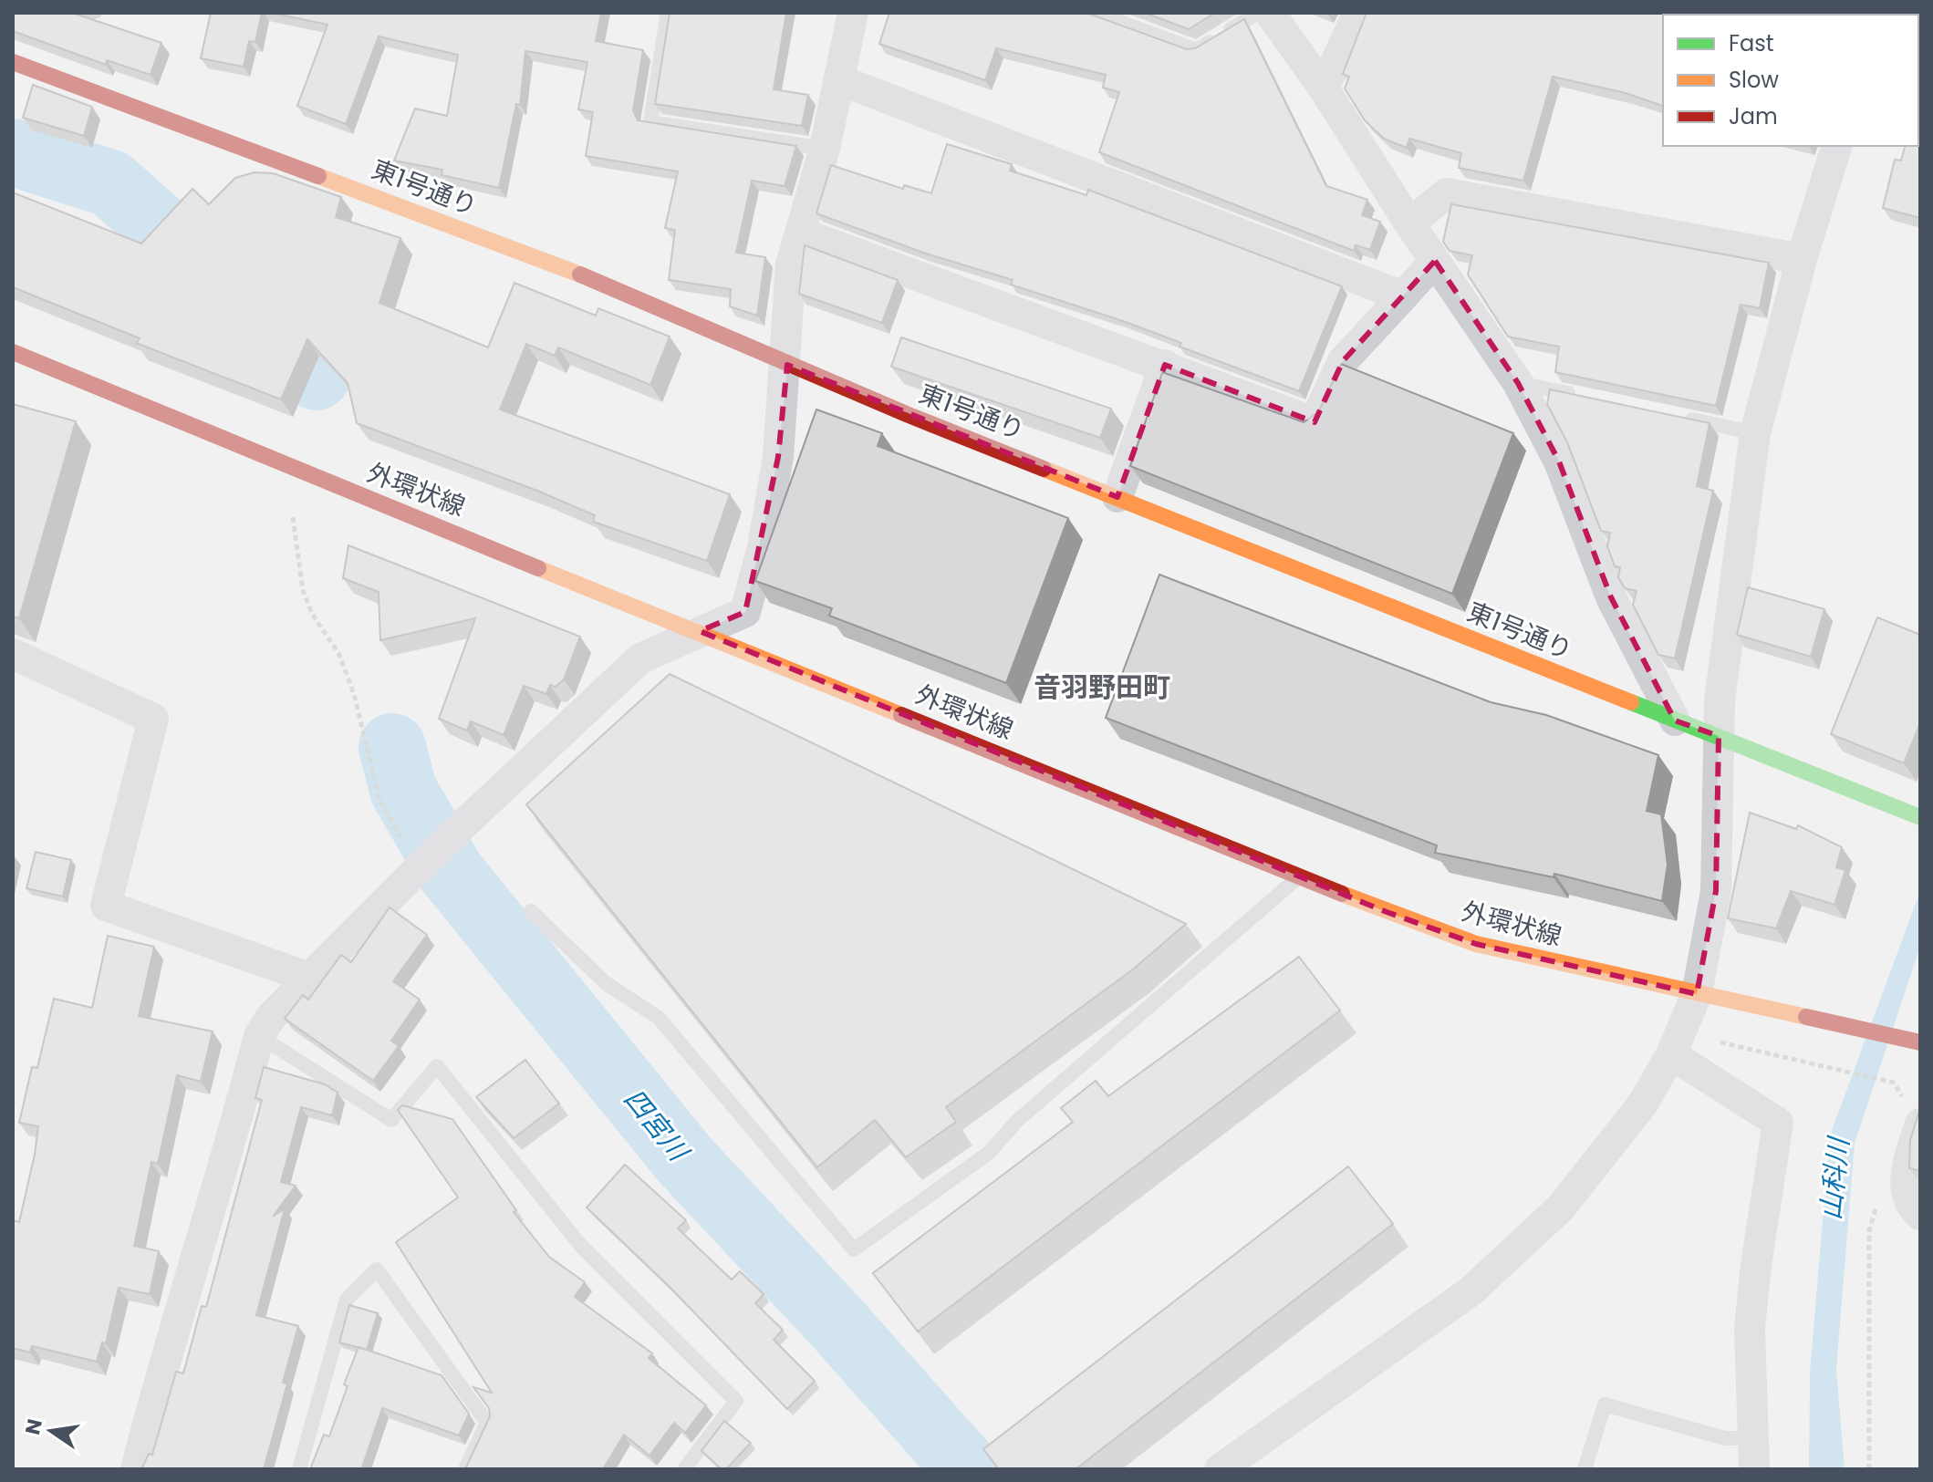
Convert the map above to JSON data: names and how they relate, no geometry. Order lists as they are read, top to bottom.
{
  "streets": {
    "street": ["東1号通り", "外環状線"]
  },
  "districts": ["音羽野田町"],
  "water": ["四宮川", "山科川"],
  "legend": ["Fast", "Slow", "Jam"],
  "north": "left"
}
